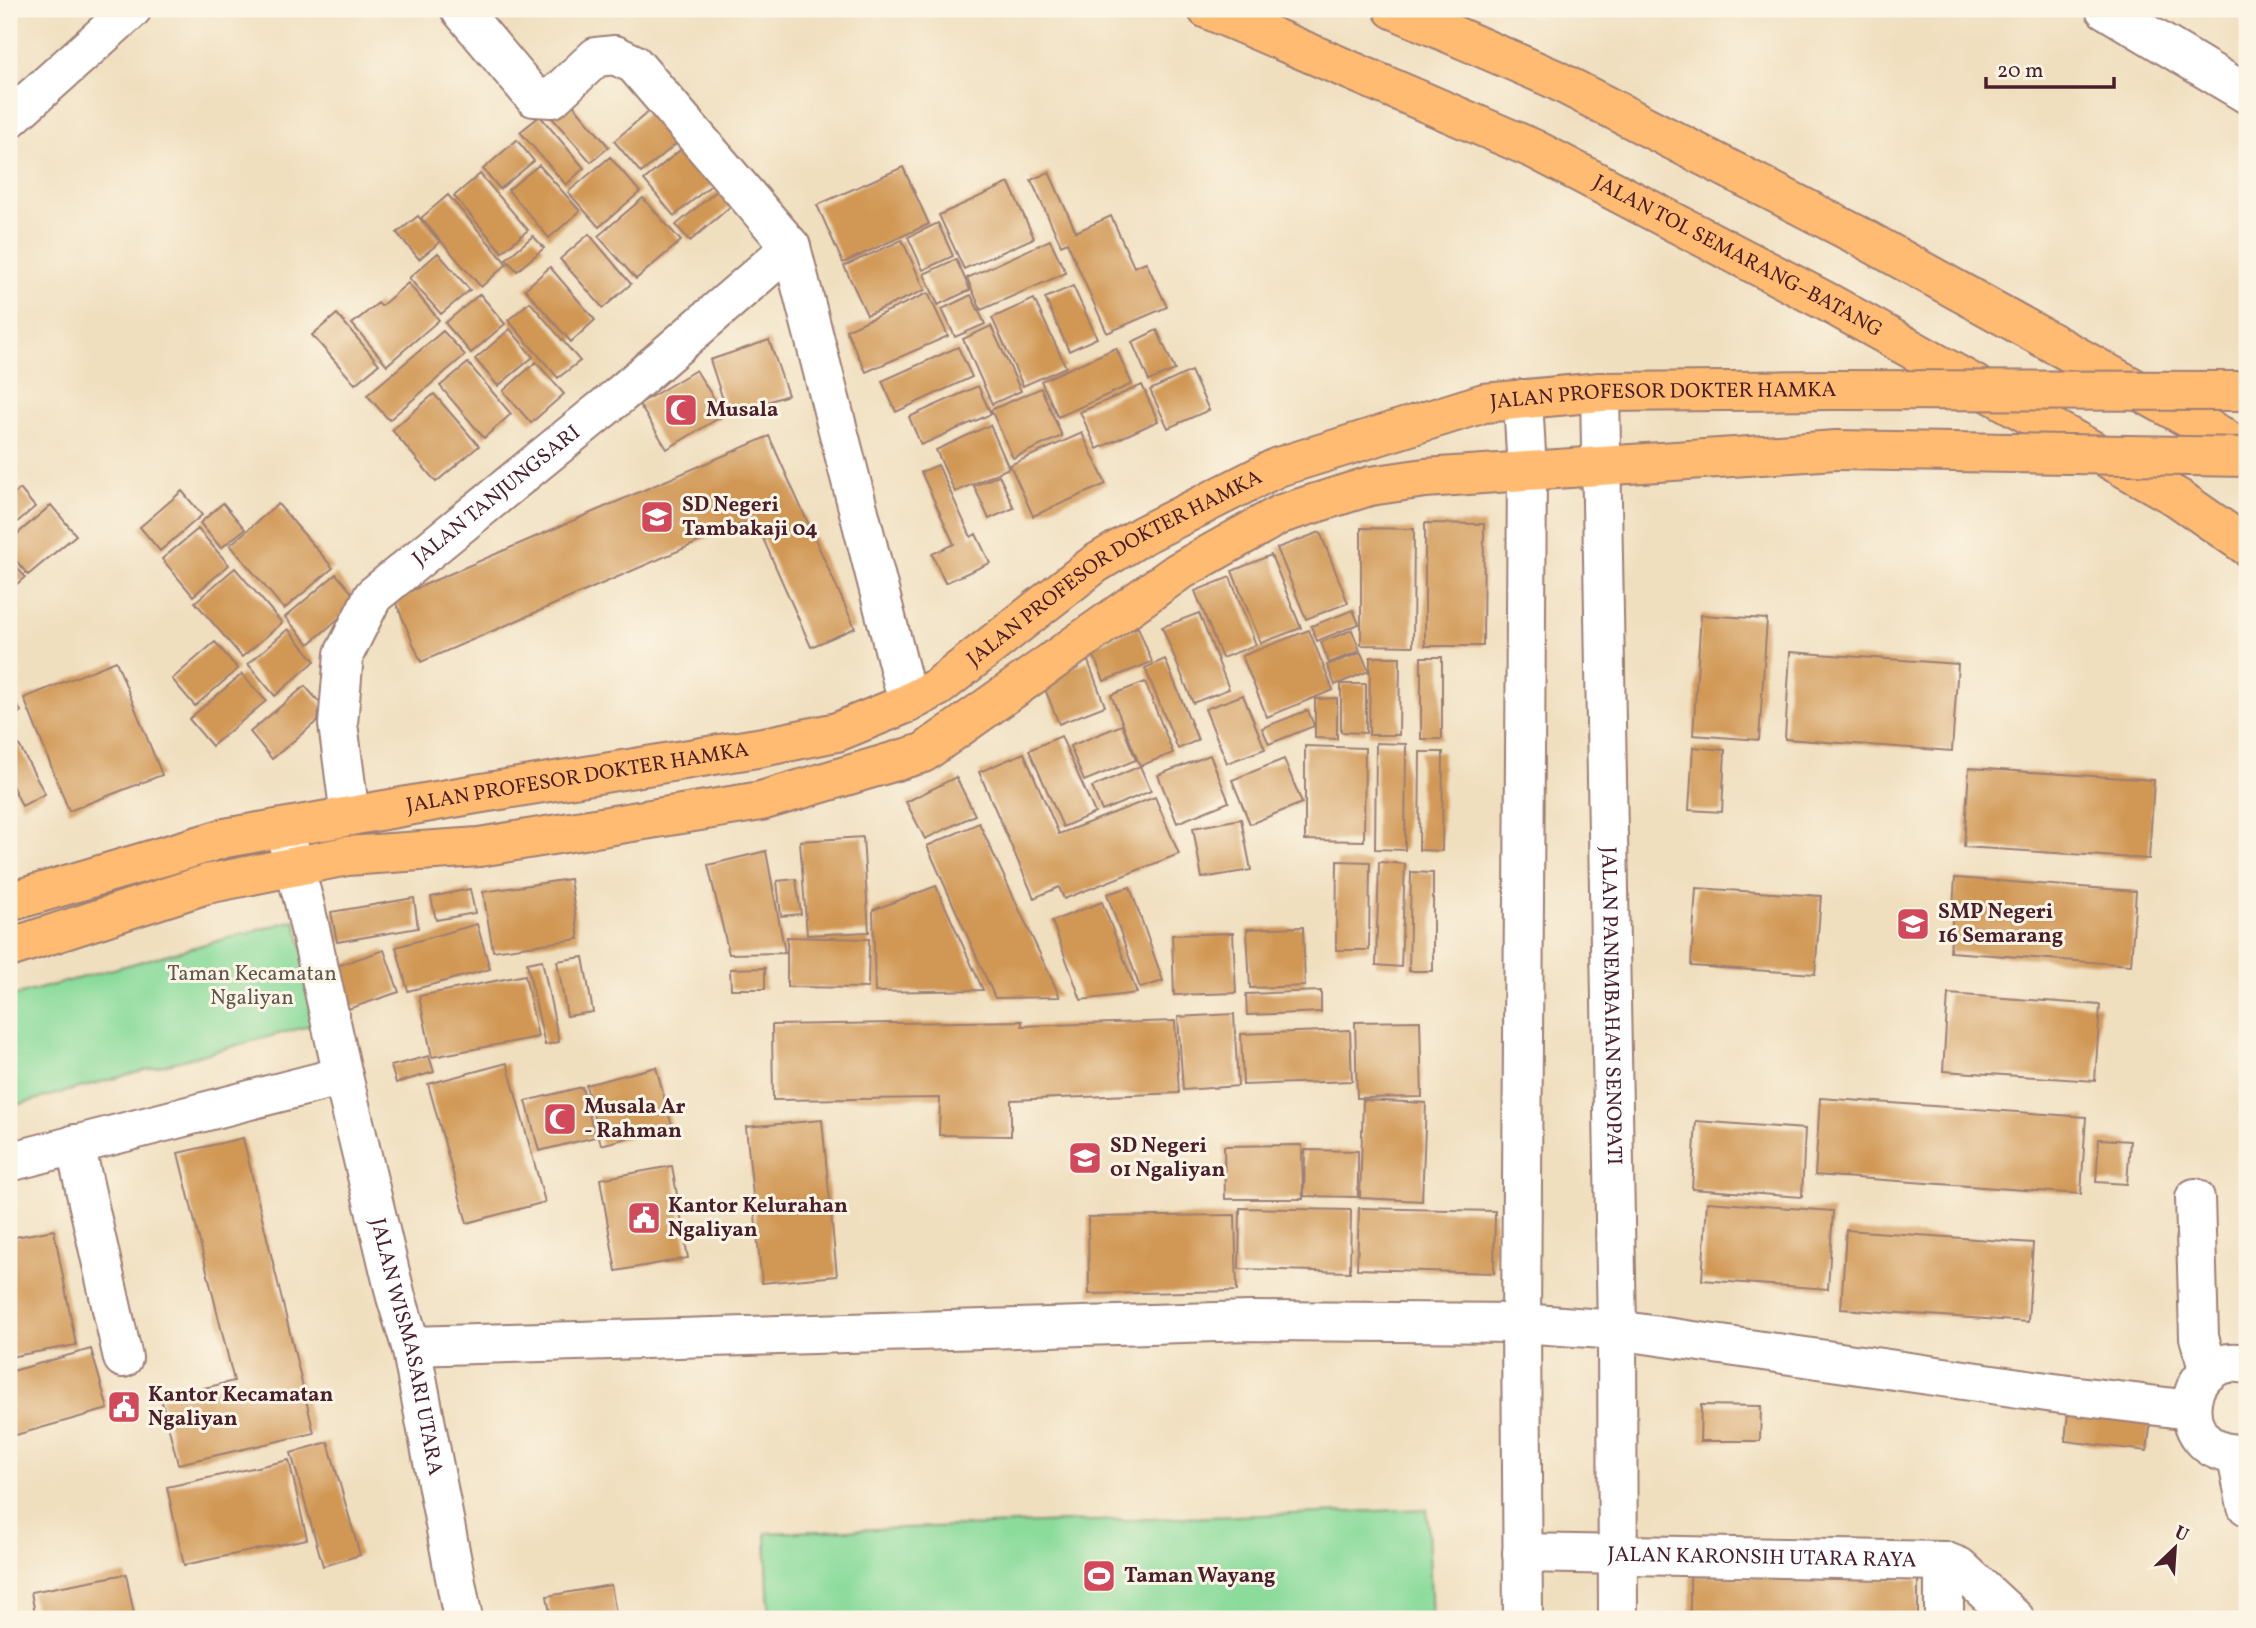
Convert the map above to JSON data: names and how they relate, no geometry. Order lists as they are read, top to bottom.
{
  "streets": {
    "main road": ["JALAN TOL SEMARANG–BATANG", "JALAN PROFESOR DOKTER HAMKA"],
    "street": [
      "JALAN TANJUNGSARI",
      "JALAN PANEMBAHAN SENOPATI",
      "JALAN WISMASARI UTARA",
      "JALAN KARONSIH UTARA RAYA"
    ]
  },
  "crossings": [
    ["JALAN PROFESOR DOKTER HAMKA", "JALAN TANJUNGSARI"],
    ["JALAN PROFESOR DOKTER HAMKA", "JALAN PANEMBAHAN SENOPATI"],
    ["JALAN PROFESOR DOKTER HAMKA", "JALAN WISMASARI UTARA"],
    ["JALAN PANEMBAHAN SENOPATI", "JALAN KARONSIH UTARA RAYA"]
  ],
  "parks": ["Taman Kecamatan Ngaliyan"],
  "places": {
    "mosque": ["Musala", "Musala Ar - Rahman"],
    "school or university": ["SD Negeri Tambakaji 04", "SMP Negeri 16 Semarang", "SD Negeri 01 Ngaliyan"],
    "public building": ["Kantor Kelurahan Ngaliyan", "Kantor Kecamatan Ngaliyan"],
    "sports": ["Taman Wayang"]
  },
  "scale_bar": "20 m",
  "north": "top right"
}
